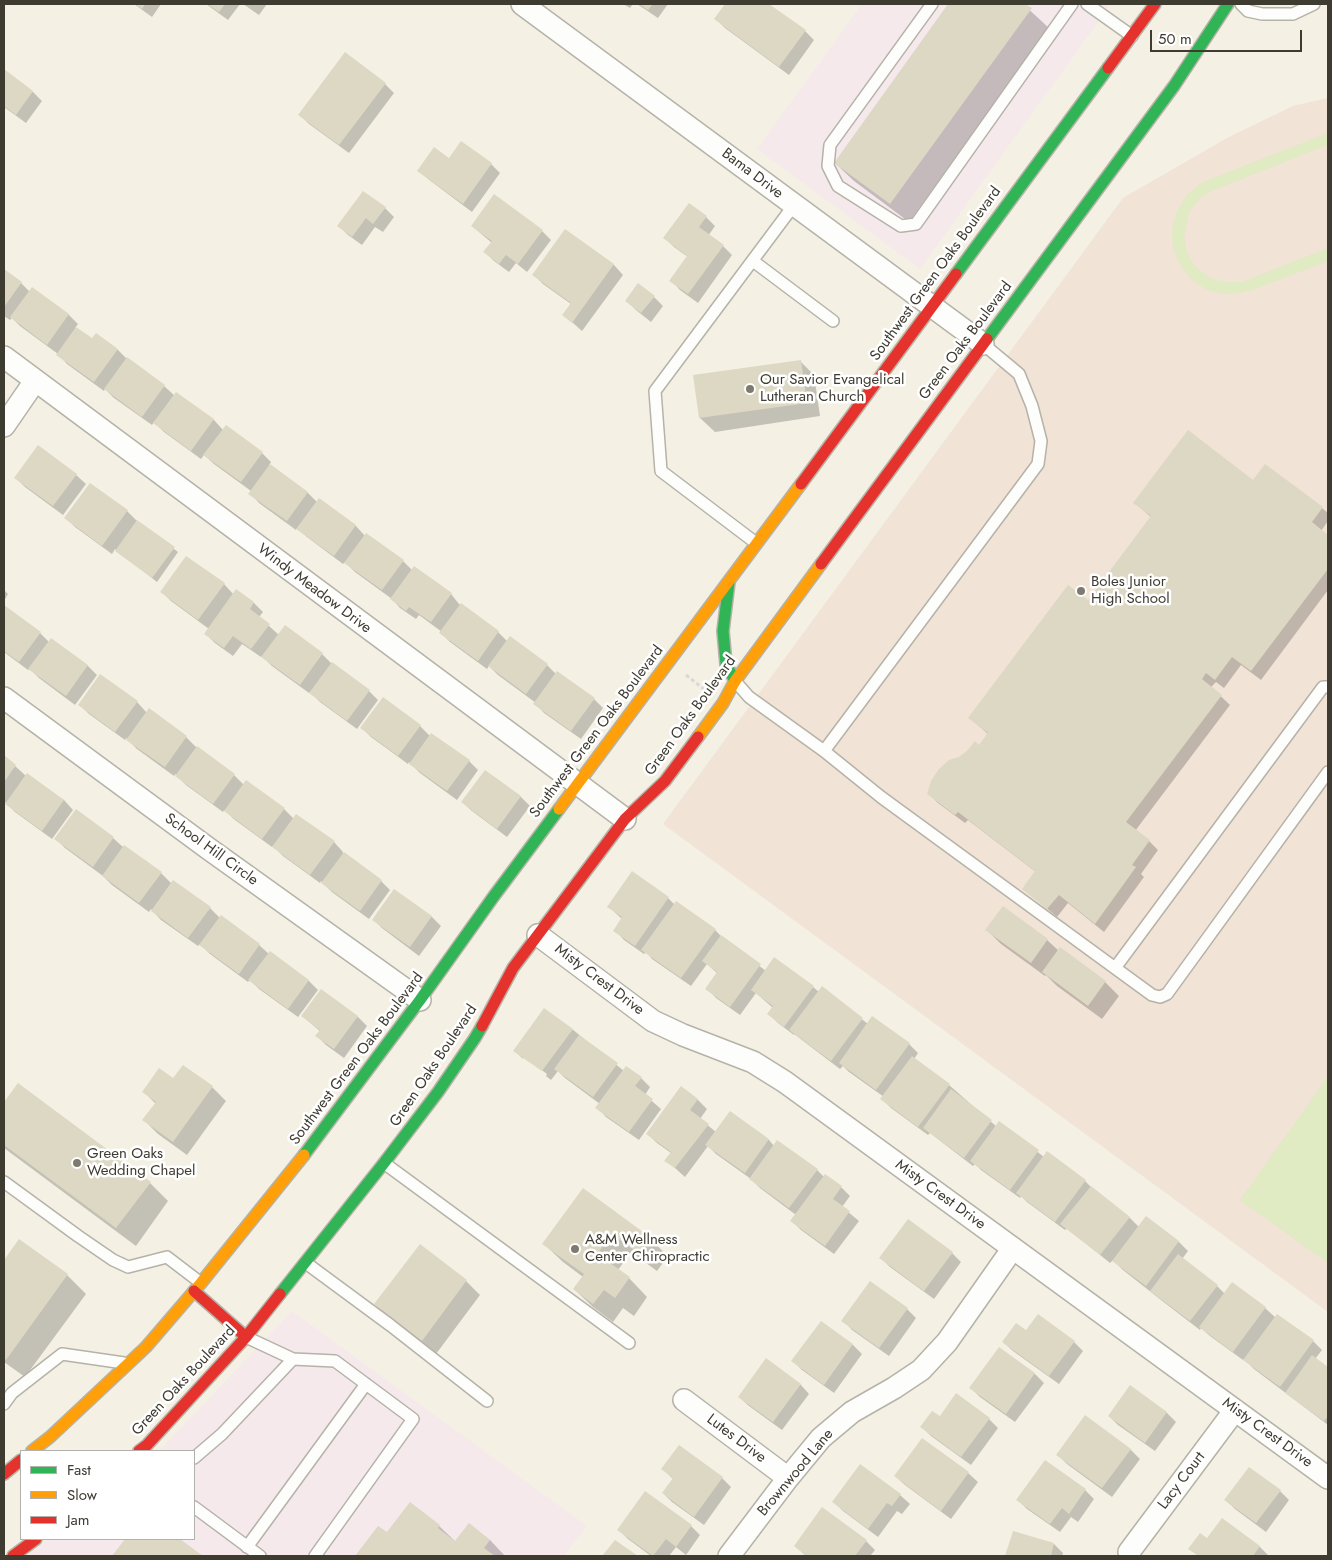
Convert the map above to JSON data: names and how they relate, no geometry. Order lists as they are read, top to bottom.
{
  "streets": {
    "main road": ["Southwest Green Oaks Boulevard", "Green Oaks Boulevard"],
    "street": [
      "Bama Drive",
      "Windy Meadow Drive",
      "School Hill Circle",
      "Misty Crest Drive",
      "Lutes Drive",
      "Brownwood Lane",
      "Lacy Court"
    ]
  },
  "crossings": [
    ["Bama Drive", "Southwest Green Oaks Boulevard"],
    ["Bama Drive", "Green Oaks Boulevard"],
    ["Southwest Green Oaks Boulevard", "Windy Meadow Drive"],
    ["Southwest Green Oaks Boulevard", "School Hill Circle"],
    ["Green Oaks Boulevard", "Windy Meadow Drive"],
    ["Green Oaks Boulevard", "Misty Crest Drive"],
    ["Misty Crest Drive", "Brownwood Lane"],
    ["Misty Crest Drive", "Lacy Court"],
    ["Lutes Drive", "Brownwood Lane"]
  ],
  "places": [
    "Our Savior Evangelical Lutheran Church",
    "Boles Junior High School",
    "Green Oaks Wedding Chapel",
    "A&M Wellness Center Chiropractic"
  ],
  "legend": ["Fast", "Slow", "Jam"],
  "scale_bar": "50 m"
}
